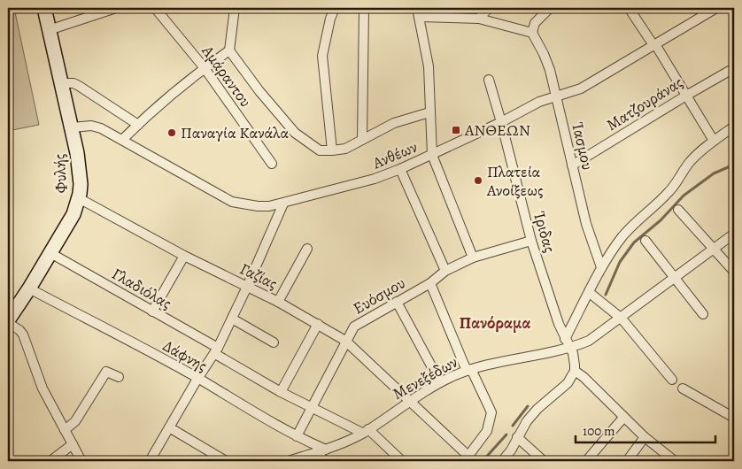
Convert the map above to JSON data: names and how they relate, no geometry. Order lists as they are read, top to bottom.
{
  "streets": {
    "main road": ["Φυλής"],
    "street": [
      "Αμάραντου",
      "Ματζουράνας",
      "Ίασμου",
      "Ανθέων",
      "Ίριδας",
      "Γαζίας",
      "Γλαδιόλας",
      "Ευόσμου",
      "Δάφνης",
      "Μενεξέδων"
    ]
  },
  "crossings": [
    ["Ματζουράνας", "Ίασμου"],
    ["Ίασμου", "Ανθέων"],
    ["Ανθέων", "Φυλής"],
    ["Ανθέων", "Ίριδας"],
    ["Φυλής", "Γαζίας"],
    ["Φυλής", "Γλαδιόλας"],
    ["Φυλής", "Δάφνης"],
    ["Ίριδας", "Ευόσμου"],
    ["Ίριδας", "Μενεξέδων"],
    ["Γαζίας", "Ευόσμου"],
    ["Γαζίας", "Μενεξέδων"],
    ["Γλαδιόλας", "Ευόσμου"],
    ["Γλαδιόλας", "Μενεξέδων"],
    ["Ευόσμου", "Δάφνης"],
    ["Δάφνης", "Μενεξέδων"]
  ],
  "districts": ["Πανόραμα"],
  "places": {
    "transit": ["ΑΝΘΕΩΝ"],
    "other": ["Παναγία Κανάλα", "Πλατεία Ανοίξεως"]
  },
  "scale_bar": "100 m"
}
